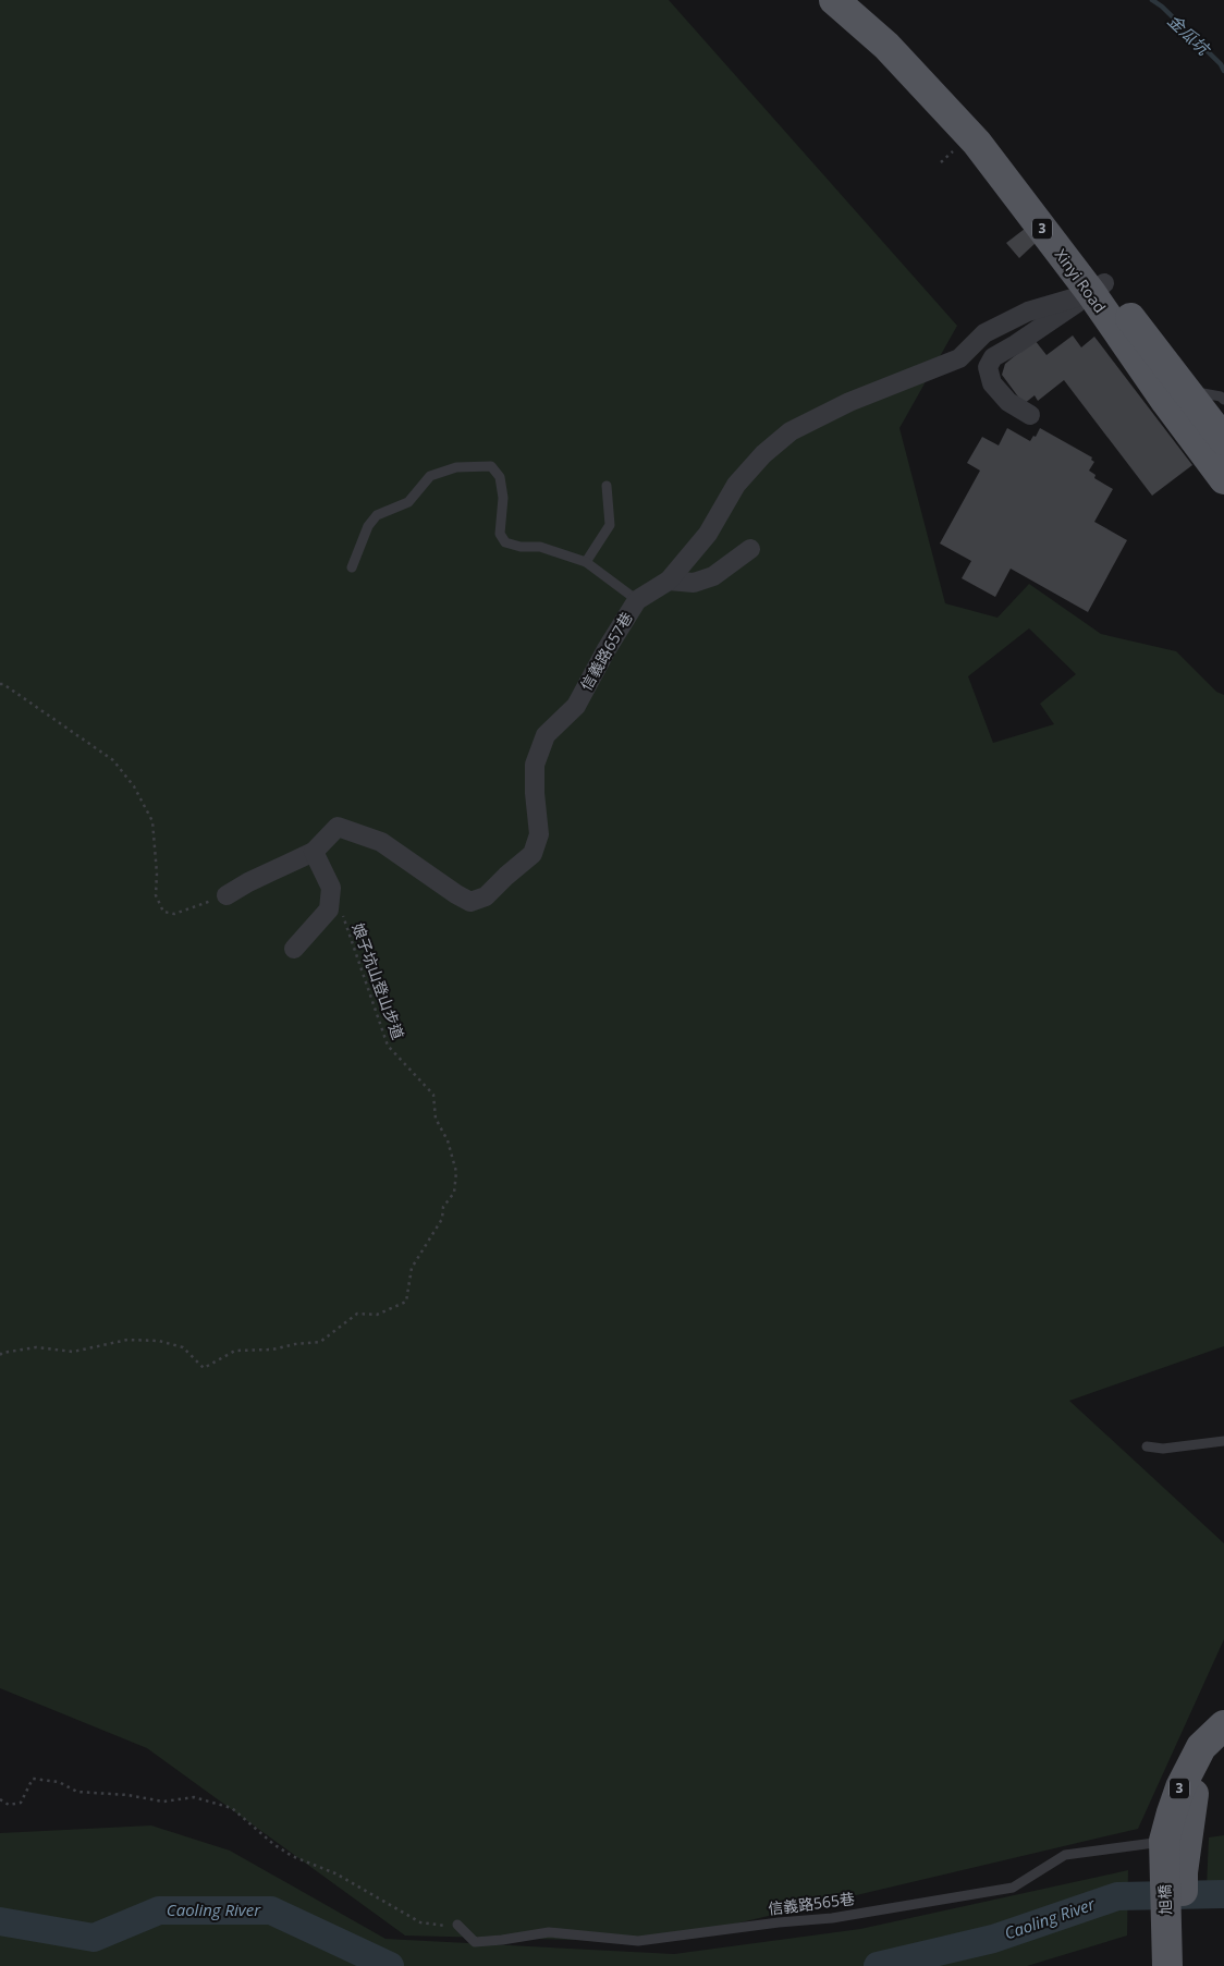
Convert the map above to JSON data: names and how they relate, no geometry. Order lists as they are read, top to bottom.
{
  "streets": {
    "main road": ["3", "Xinyi Road", "旭橋"],
    "street": ["信義路657巷"],
    "lane": ["信義路565巷"],
    "path": ["娘子坑山登山步道"]
  },
  "crossings": [
    ["3", "旭橋"],
    ["3", "信義路565巷"],
    ["Xinyi Road", "信義路657巷"],
    ["旭橋", "信義路565巷"]
  ],
  "water": ["金瓜坑", "Caoling River"]
}
